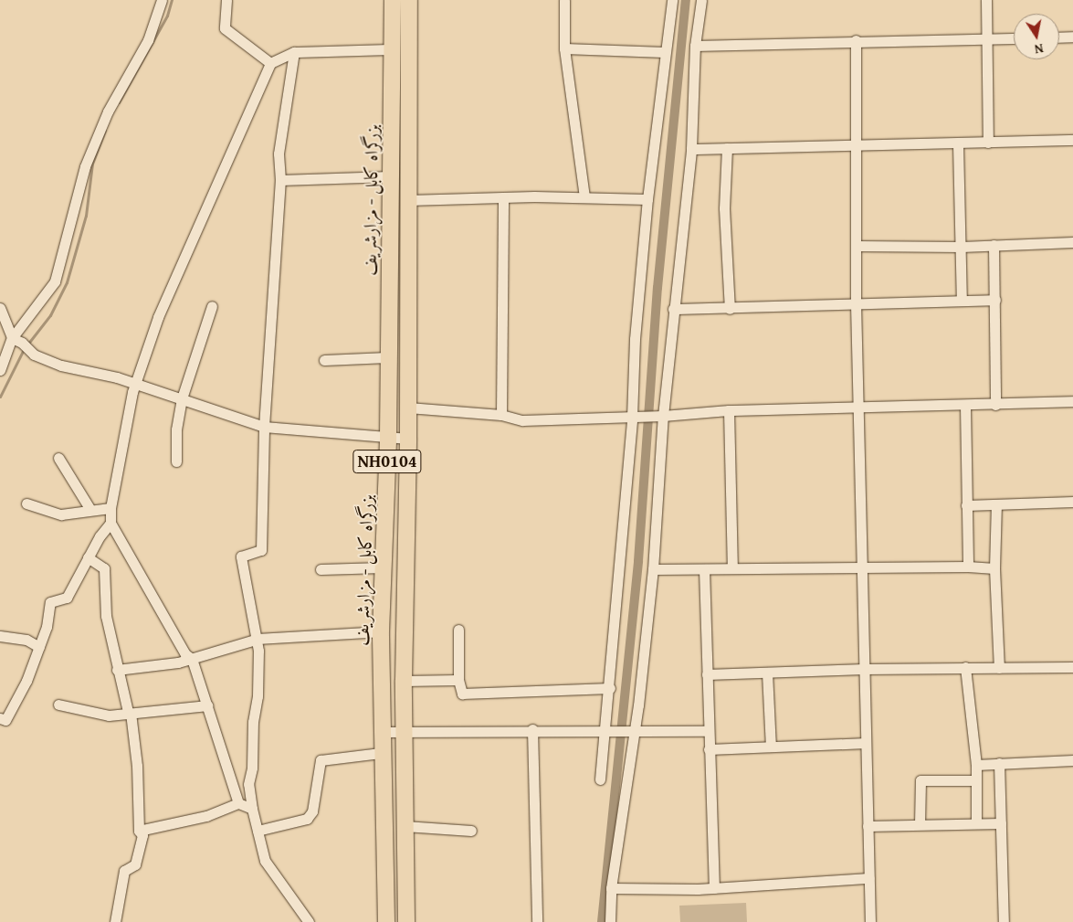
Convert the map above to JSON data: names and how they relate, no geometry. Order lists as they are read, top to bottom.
{
  "streets": {
    "highway": ["بزرگراه کابل - مزارشریف", "NH0104"]
  },
  "north": "bottom"
}
